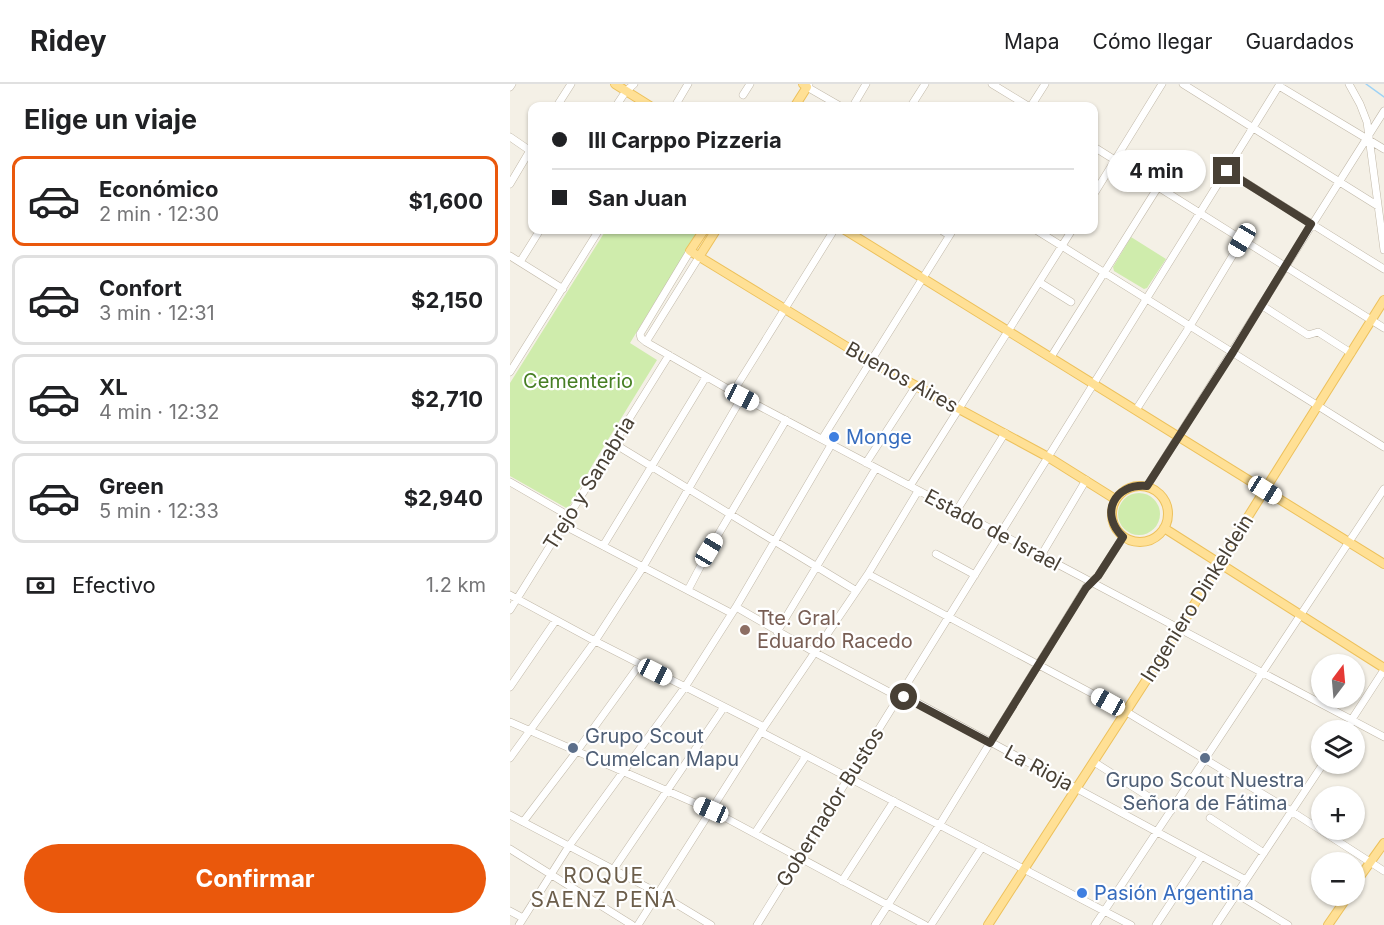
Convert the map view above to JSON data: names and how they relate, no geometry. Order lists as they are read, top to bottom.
{
  "streets": {
    "main road": ["Buenos Aires", "Ingeniero Dinkeldein"],
    "street": [
      "Trejo y Sanabria",
      "Estado de Israel",
      "La Rioja",
      "Gobernador Bustos"
    ]
  },
  "crossings": [
    ["Buenos Aires", "Estado de Israel"],
    ["Buenos Aires", "Gobernador Bustos"],
    ["Trejo y Sanabria", "Estado de Israel"],
    ["Trejo y Sanabria", "La Rioja"],
    ["Estado de Israel", "Ingeniero Dinkeldein"],
    ["Estado de Israel", "Gobernador Bustos"],
    ["Ingeniero Dinkeldein", "La Rioja"],
    ["La Rioja", "Gobernador Bustos"]
  ],
  "districts": ["ROQUE SAENZ PEÑA"],
  "parks": ["Cementerio"],
  "places": [
    "Monge",
    "Tte. Gral. Eduardo Racedo",
    "Grupo Scout Cumelcan Mapu",
    "Grupo Scout Nuestra Señora de Fátima",
    "Pasión Argentina"
  ],
  "north": "top",
  "page": {
    "header": "Ridey",
    "nav": ["Mapa", "Cómo llegar", "Guardados"],
    "heading": "Elige un viaje",
    "banner": ["Ill Carppo Pizzeria", "San Juan"],
    "bubble": "4 min",
    "list": [
      {
        "name": "Económico",
        "note": "2 min · 12:30",
        "value": "$1,600"
      },
      {
        "name": "Confort",
        "note": "3 min · 12:31",
        "value": "$2,150"
      },
      {
        "name": "XL",
        "note": "4 min · 12:32",
        "value": "$2,710"
      },
      {
        "name": "Green",
        "note": "5 min · 12:33",
        "value": "$2,940"
      }
    ],
    "pay": ["Efectivo", "1.2 km"],
    "map_buttons": ["+", "−"],
    "buttons": "Confirmar"
  }
}
